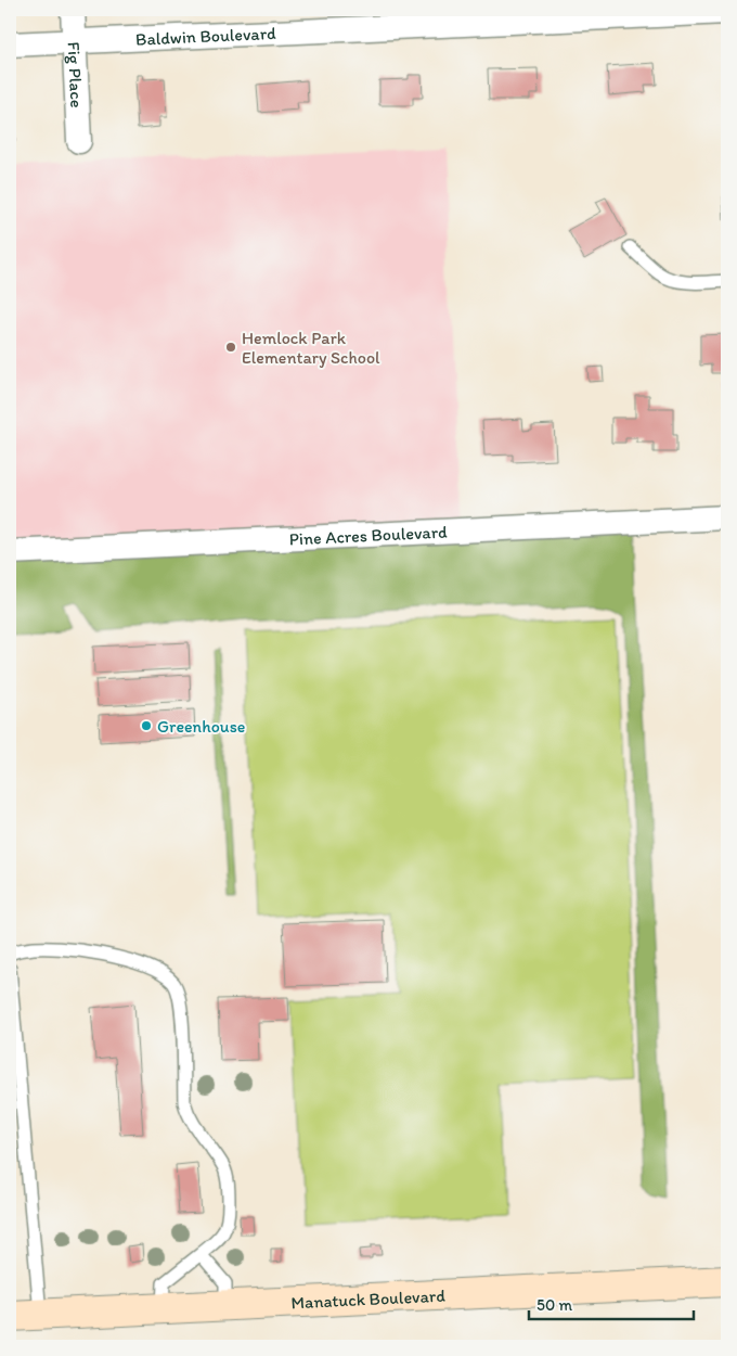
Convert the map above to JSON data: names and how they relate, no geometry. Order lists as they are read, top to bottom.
{
  "streets": {
    "street": [
      "Baldwin Boulevard",
      "Fig Place",
      "Pine Acres Boulevard",
      "Manatuck Boulevard"
    ]
  },
  "crossings": [
    ["Baldwin Boulevard", "Fig Place"]
  ],
  "places": ["Hemlock Park Elementary School", "Greenhouse"],
  "scale_bar": "50 m"
}
